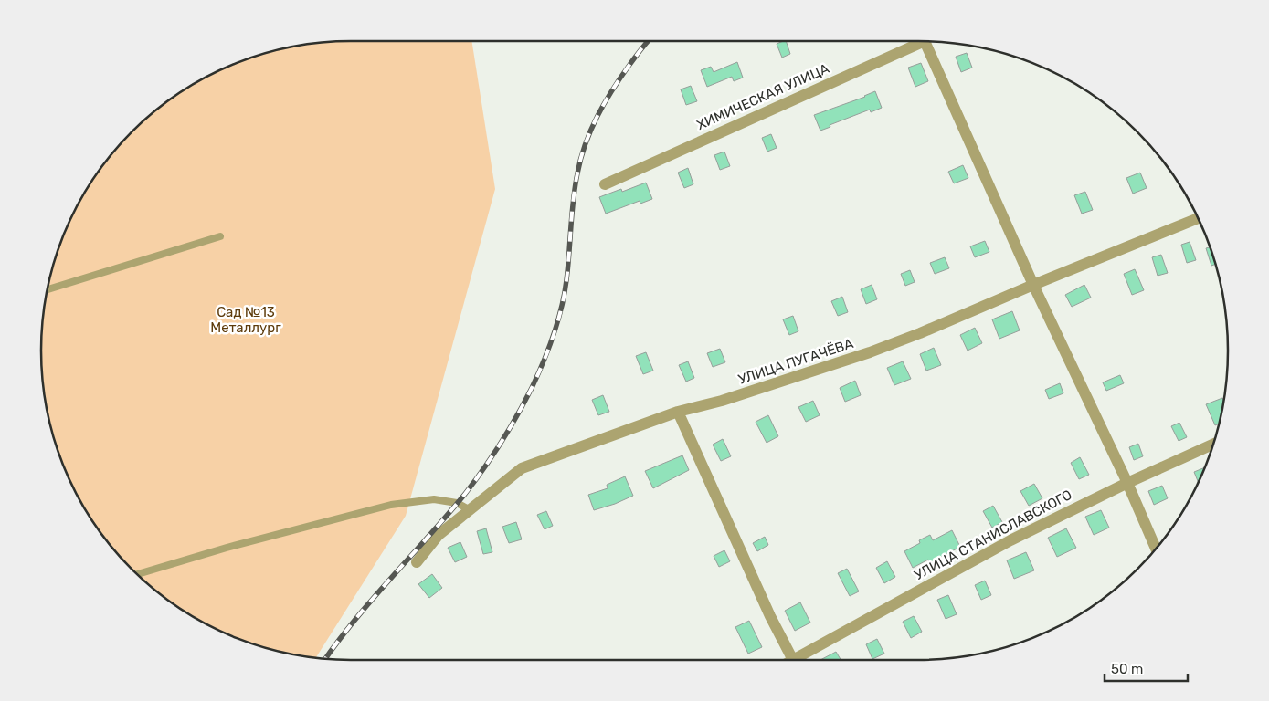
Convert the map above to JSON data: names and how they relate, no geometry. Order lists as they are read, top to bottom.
{
  "streets": {
    "street": ["ХИМИЧЕСКАЯ УЛИЦА", "УЛИЦА ПУГАЧЁВА", "УЛИЦА СТАНИСЛАВСКОГО"]
  },
  "parks": ["Сад №13 Металлург"],
  "scale_bar": "50 m"
}
